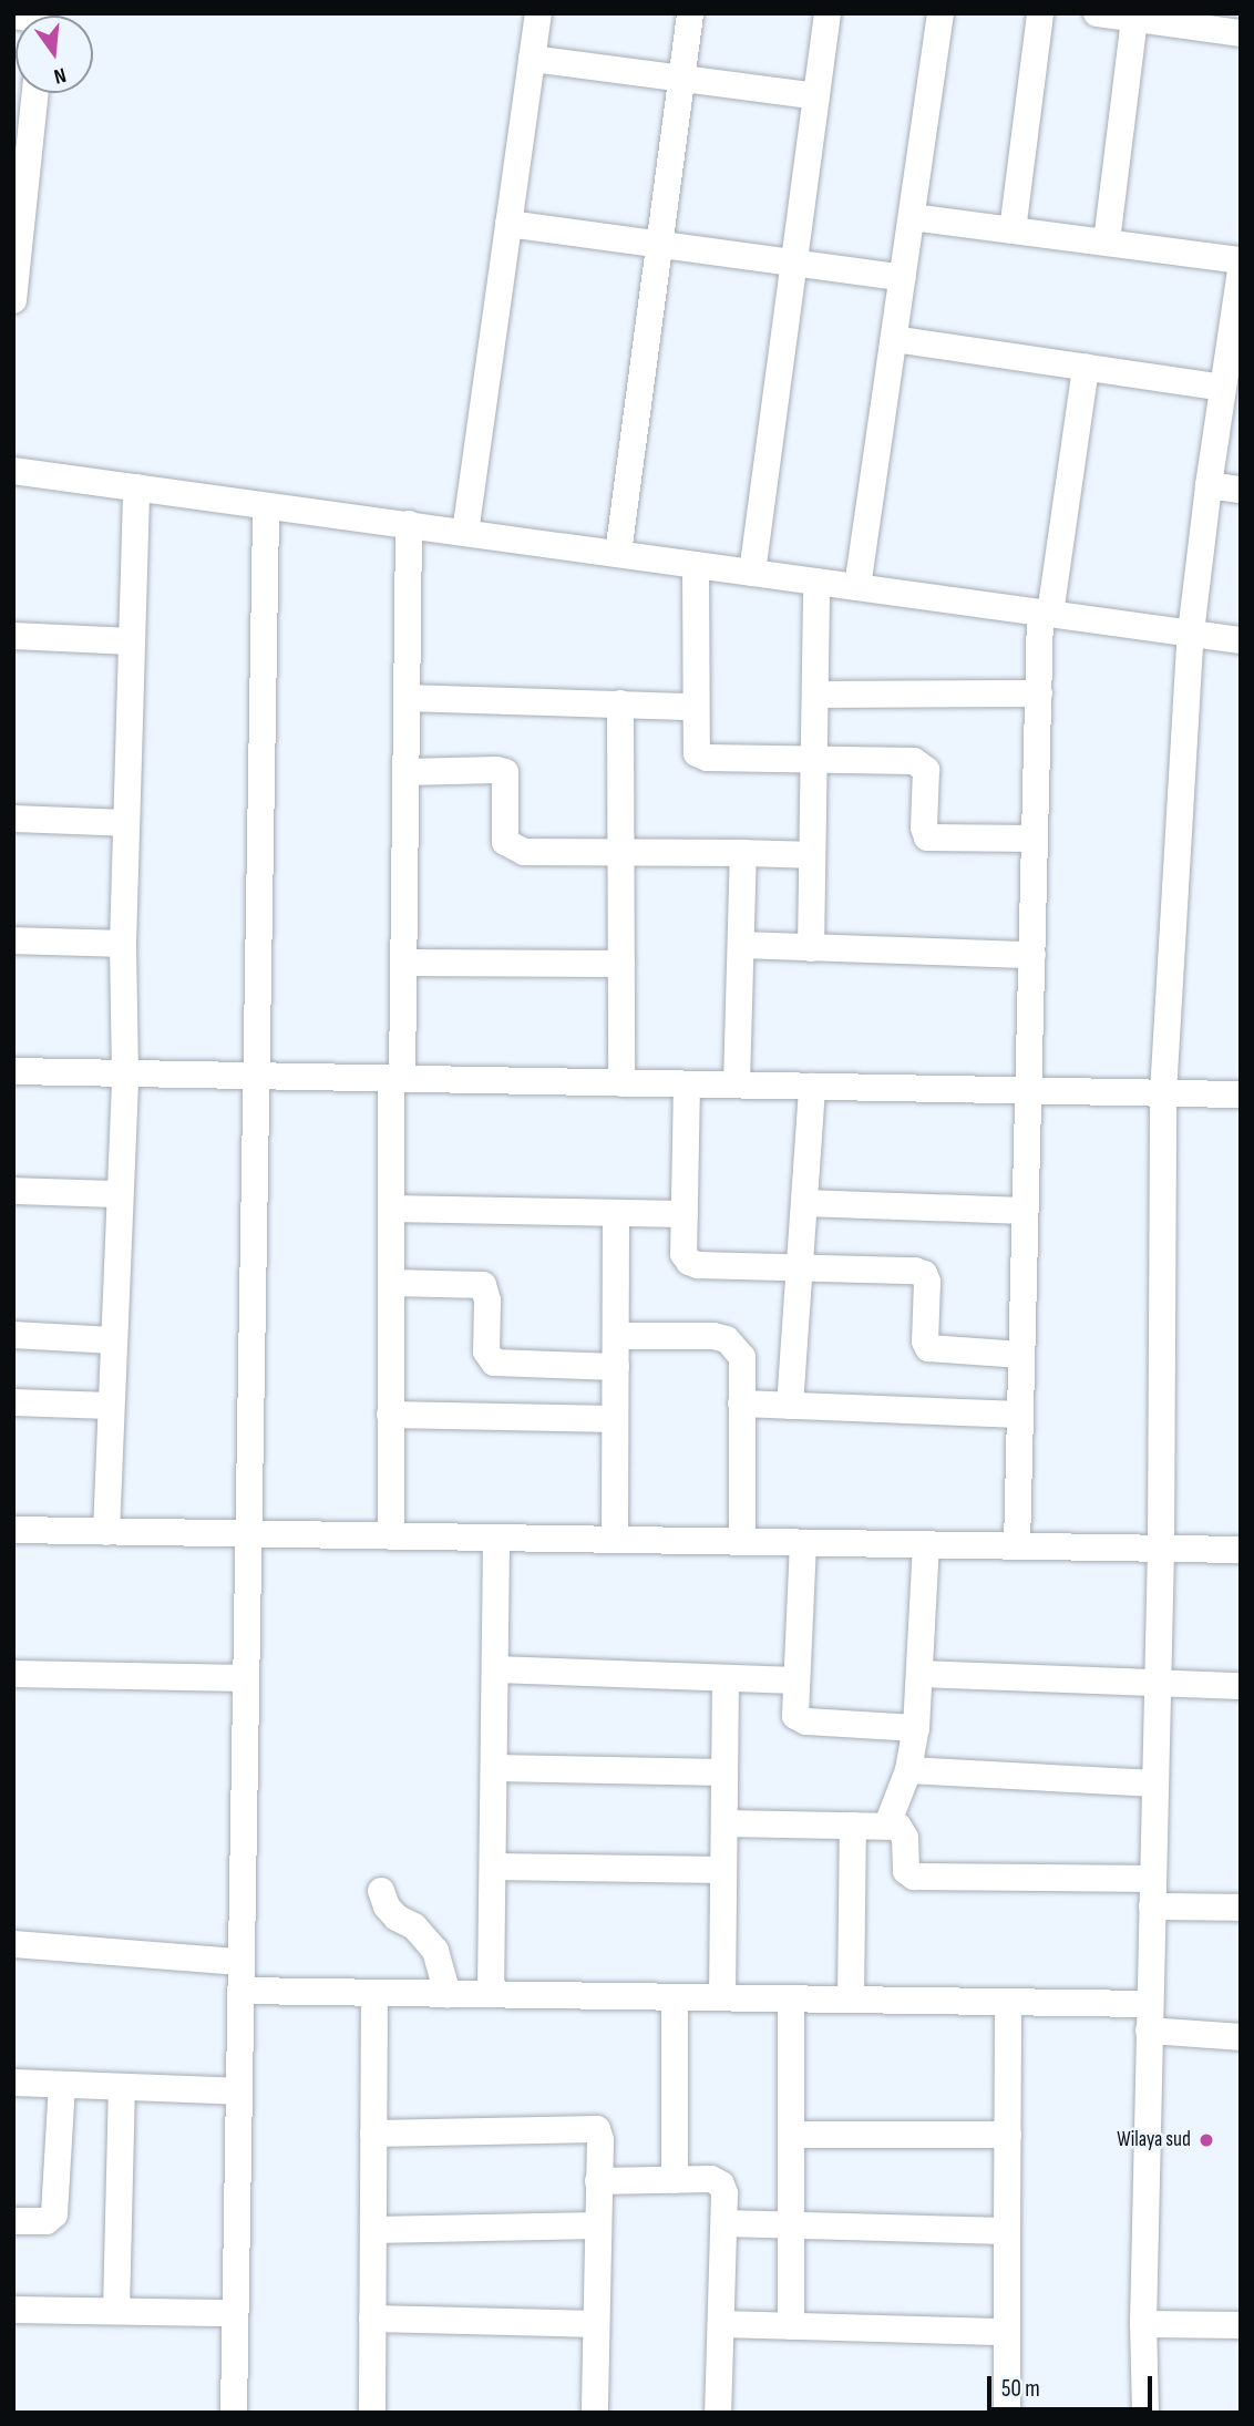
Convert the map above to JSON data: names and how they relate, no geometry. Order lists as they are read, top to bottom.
{
  "places": ["Wilaya sud"],
  "scale_bar": "50 m",
  "north": "bottom"
}
